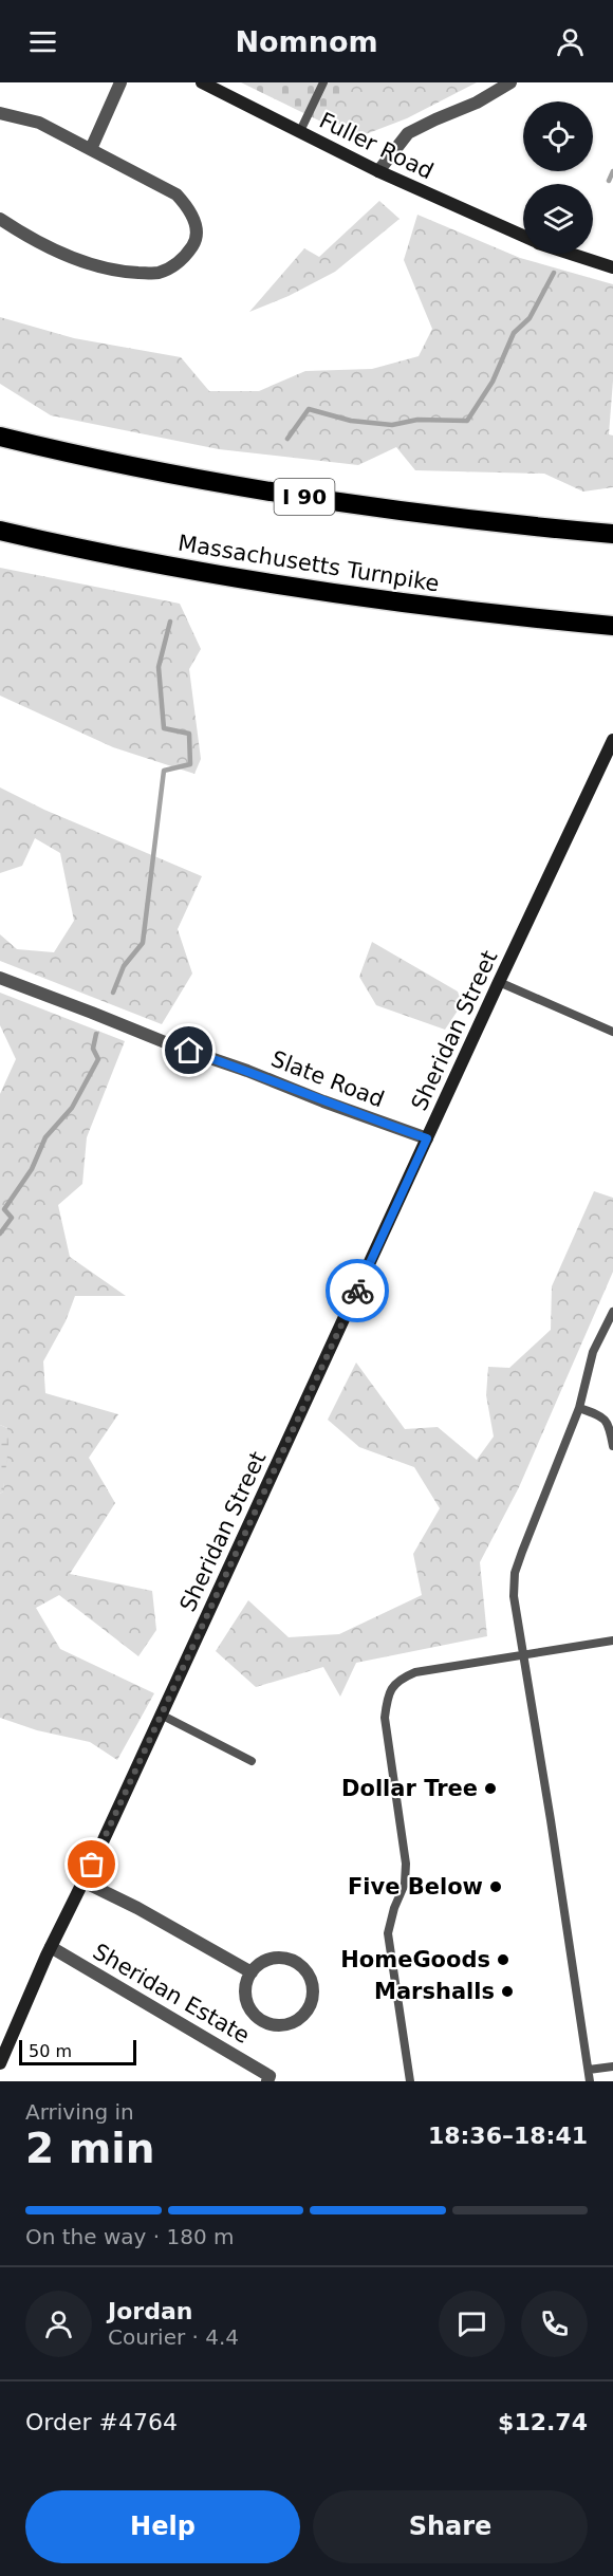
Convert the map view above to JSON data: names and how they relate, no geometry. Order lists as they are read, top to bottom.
{
  "streets": {
    "highway": ["I 90", "Massachusetts Turnpike"],
    "street": [
      "Fuller Road",
      "Sheridan Street",
      "Slate Road",
      "Sheridan Estate"
    ]
  },
  "crossings": [
    ["Sheridan Street", "Slate Road"],
    ["Sheridan Street", "Sheridan Estate"]
  ],
  "places": [
    "Dollar Tree",
    "Five Below",
    "HomeGoods",
    "Marshalls"
  ],
  "scale_bar": "50 m",
  "page": {
    "header": "Nomnom",
    "scale": "50 m",
    "heading": ["2 min", "Arriving in", "18:36–18:41"],
    "panel": [
      "Jordan",
      "Courier · 4.4",
      "Order #4764",
      "$12.74"
    ],
    "bar": "On the way · 180 m",
    "buttons": ["Help", "Share"]
  }
}
